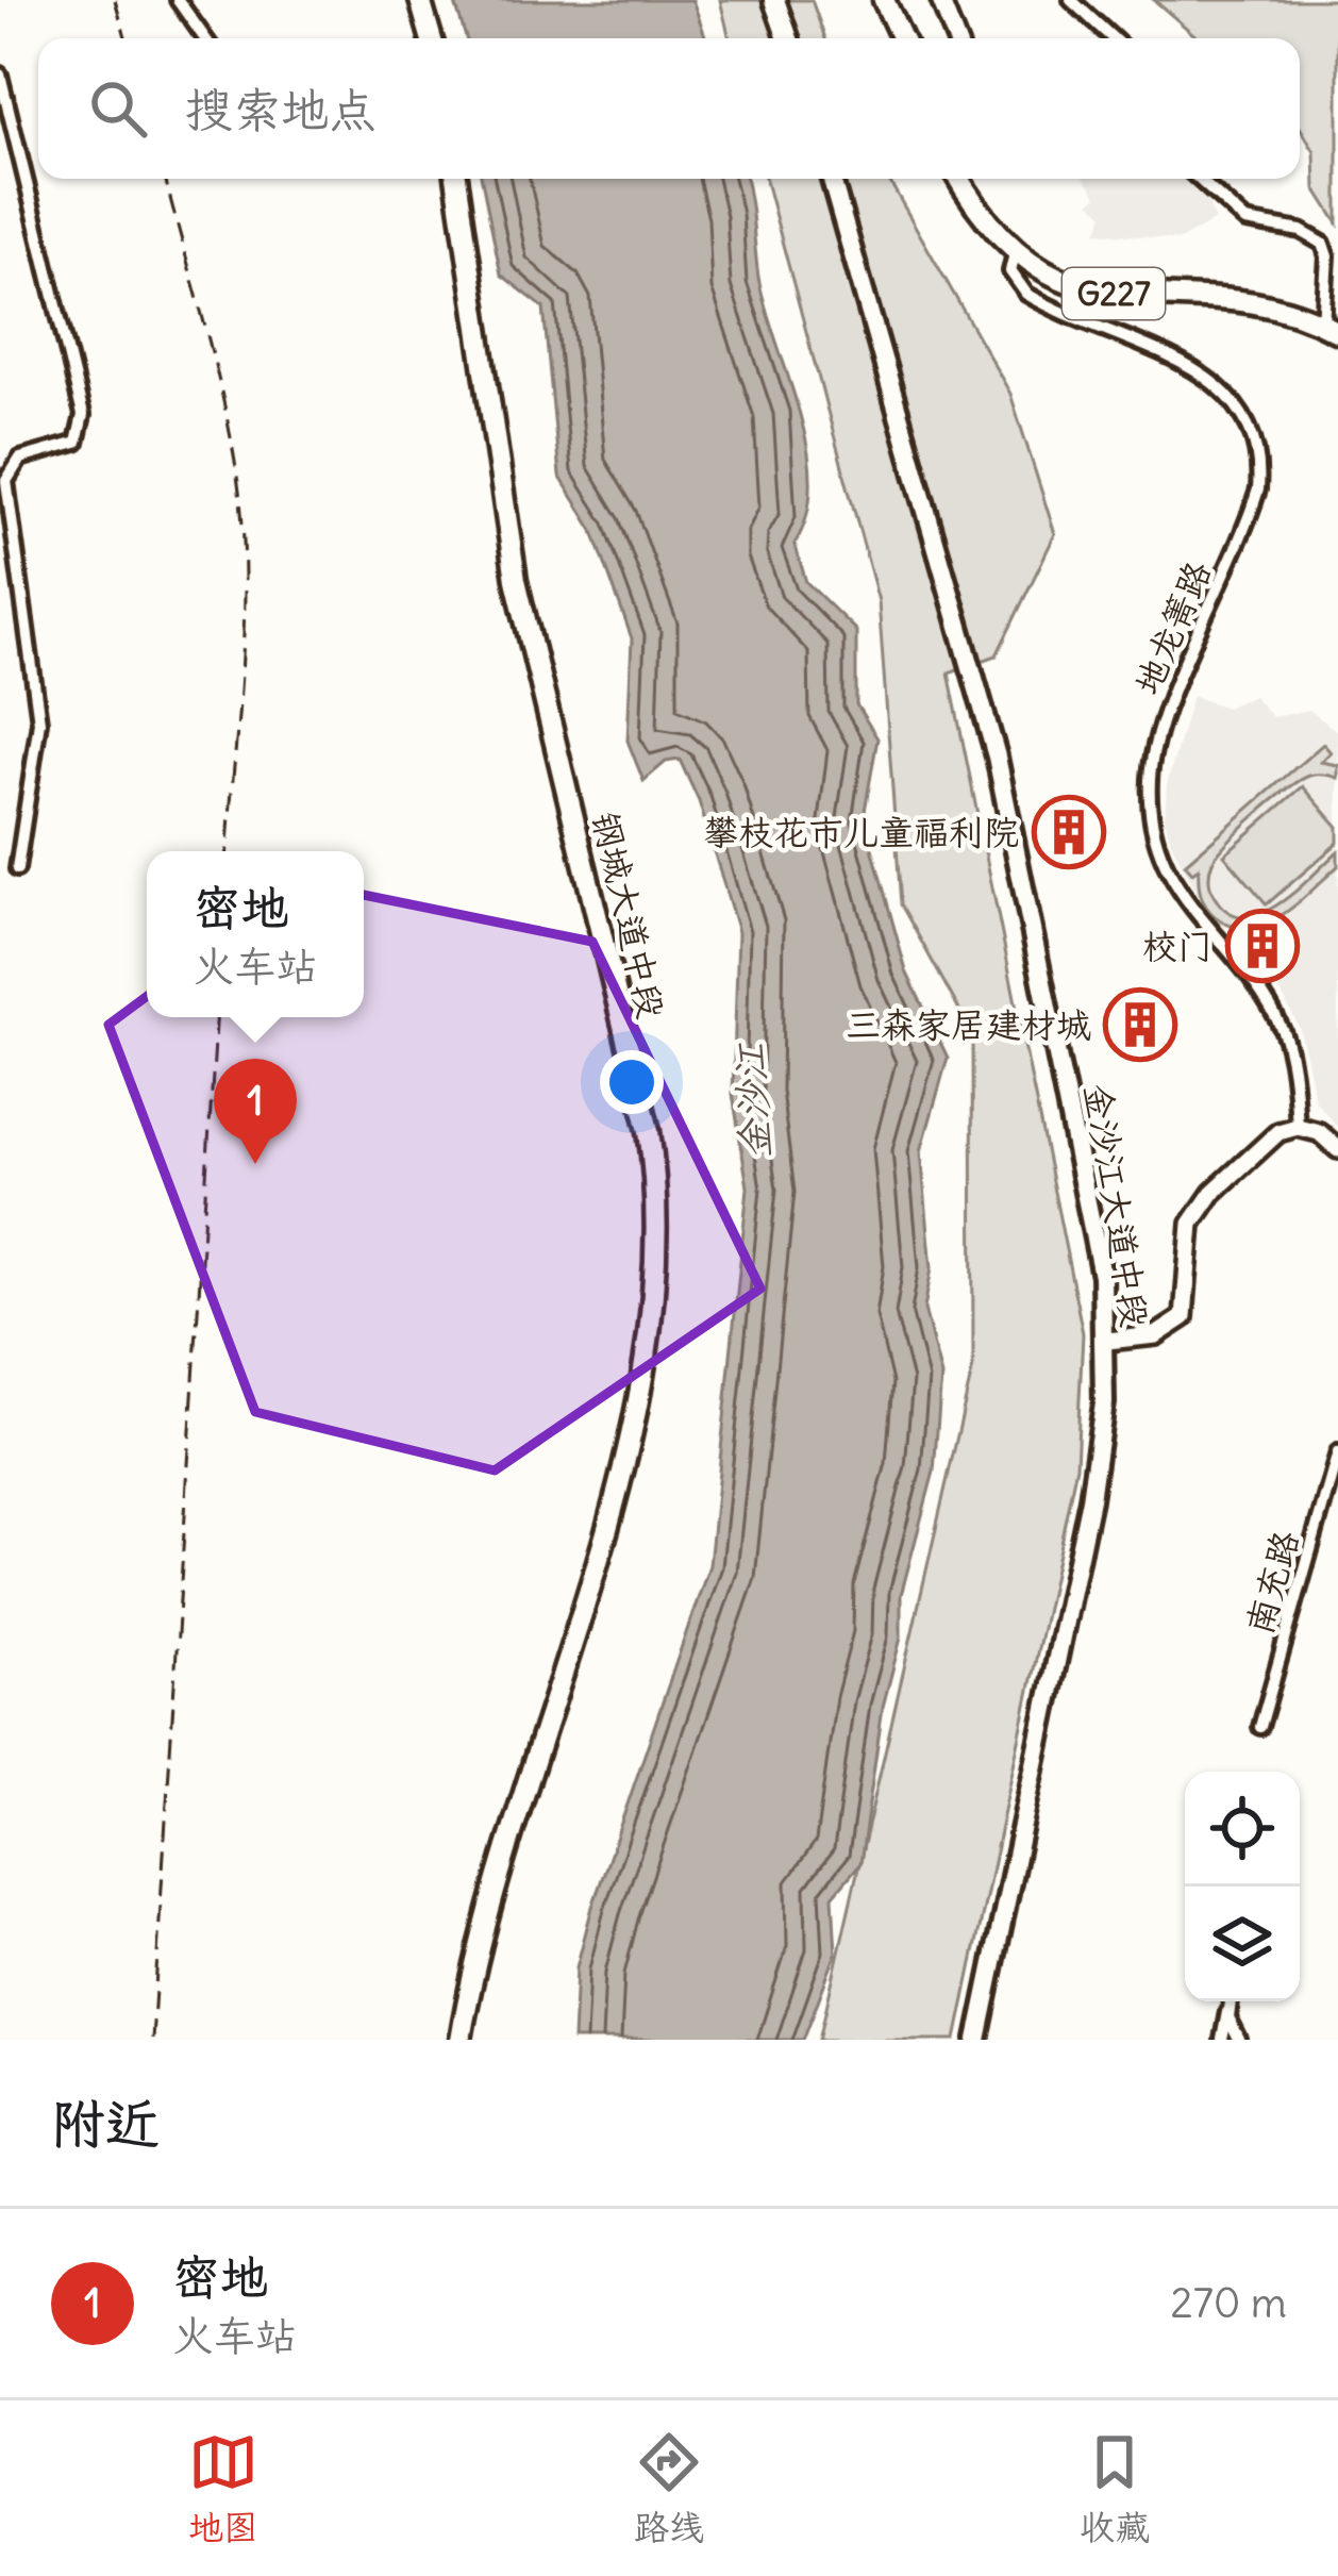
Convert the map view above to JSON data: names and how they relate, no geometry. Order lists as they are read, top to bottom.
{
  "streets": {
    "highway": ["G227", "钢城大道中段"],
    "main road": ["金沙江大道中段"],
    "street": ["地龙箐路", "南充路"]
  },
  "crossings": [
    ["G227", "地龙箐路"]
  ],
  "water": ["金沙江"],
  "places": {
    "building": ["攀枝花市儿童福利院", "校门", "三森家居建材城"]
  },
  "page": {
    "search": "搜索地点",
    "popup": ["密地", "火车站"],
    "pins": "1",
    "heading": "附近",
    "list": [
      {
        "mark": "1",
        "name": "密地",
        "note": "火车站",
        "value": "270 m"
      }
    ],
    "nav": ["地图", "路线", "收藏"]
  }
}
